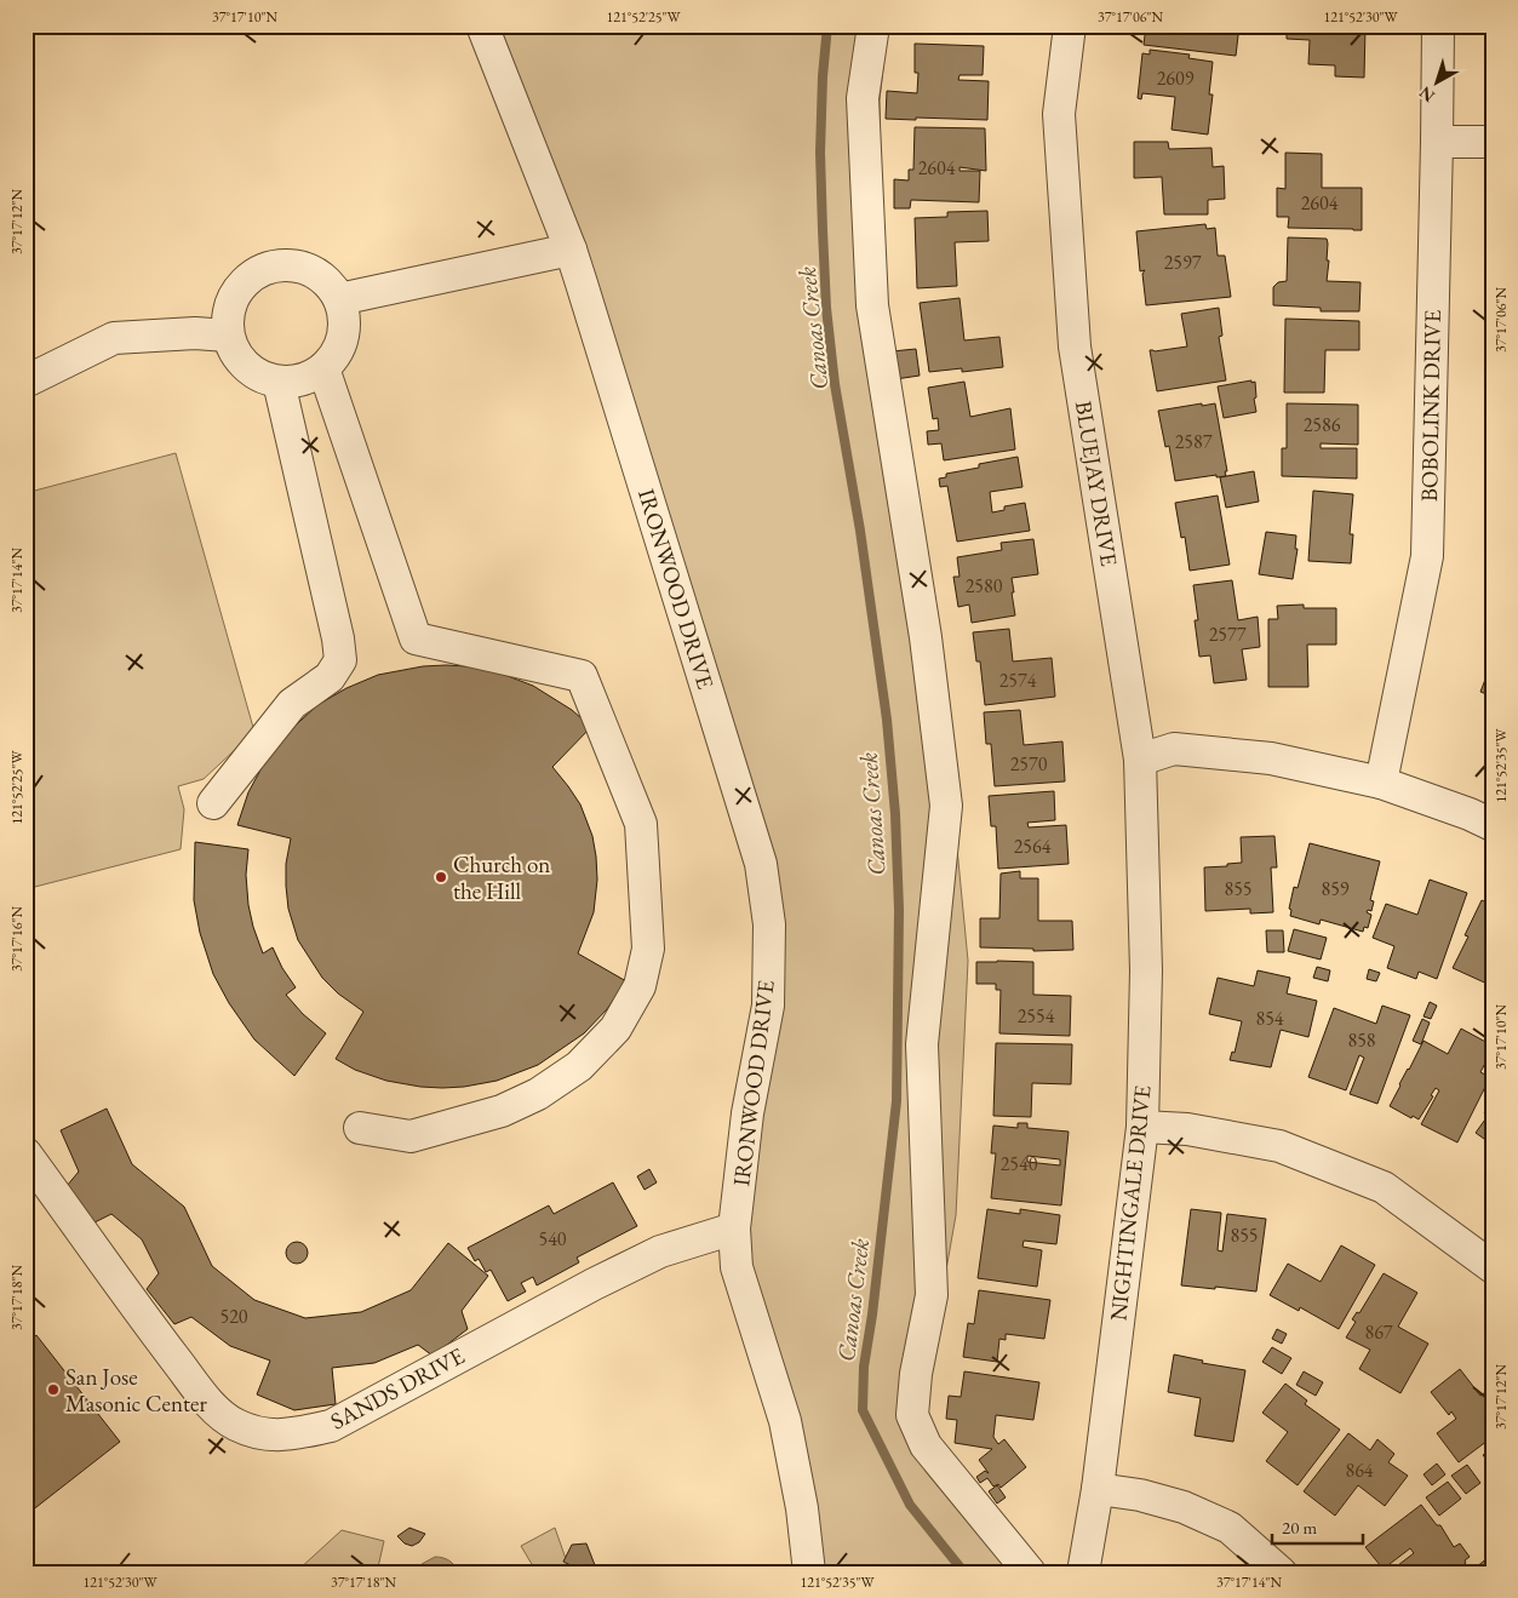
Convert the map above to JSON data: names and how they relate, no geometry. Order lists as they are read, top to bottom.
{
  "streets": {
    "street": [
      "BOBOLINK DRIVE",
      "BLUEJAY DRIVE",
      "IRONWOOD DRIVE",
      "NIGHTINGALE DRIVE",
      "SANDS DRIVE"
    ]
  },
  "crossings": [
    ["BLUEJAY DRIVE", "NIGHTINGALE DRIVE"],
    ["IRONWOOD DRIVE", "SANDS DRIVE"]
  ],
  "water": ["Canoas Creek"],
  "places": ["Church on the Hill", "San Jose Masonic Center"],
  "house_numbers": [
    "2609",
    "2604",
    "2604",
    "2597",
    "2586",
    "2587",
    "2580",
    "2577",
    "2574",
    "2570",
    "2564",
    "855",
    "859",
    "2554",
    "854",
    "858",
    "2540",
    "855",
    "540",
    "520",
    "867",
    "864"
  ],
  "scale_bar": "20 m",
  "north": "bottom left",
  "coordinates": [
    "37°17'10\"N",
    "121°52'25\"W",
    "37°17'06\"N",
    "121°52'30\"W",
    "37°17'12\"N",
    "37°17'14\"N",
    "121°52'35\"W",
    "37°17'16\"N",
    "37°17'18\"N"
  ]
}
